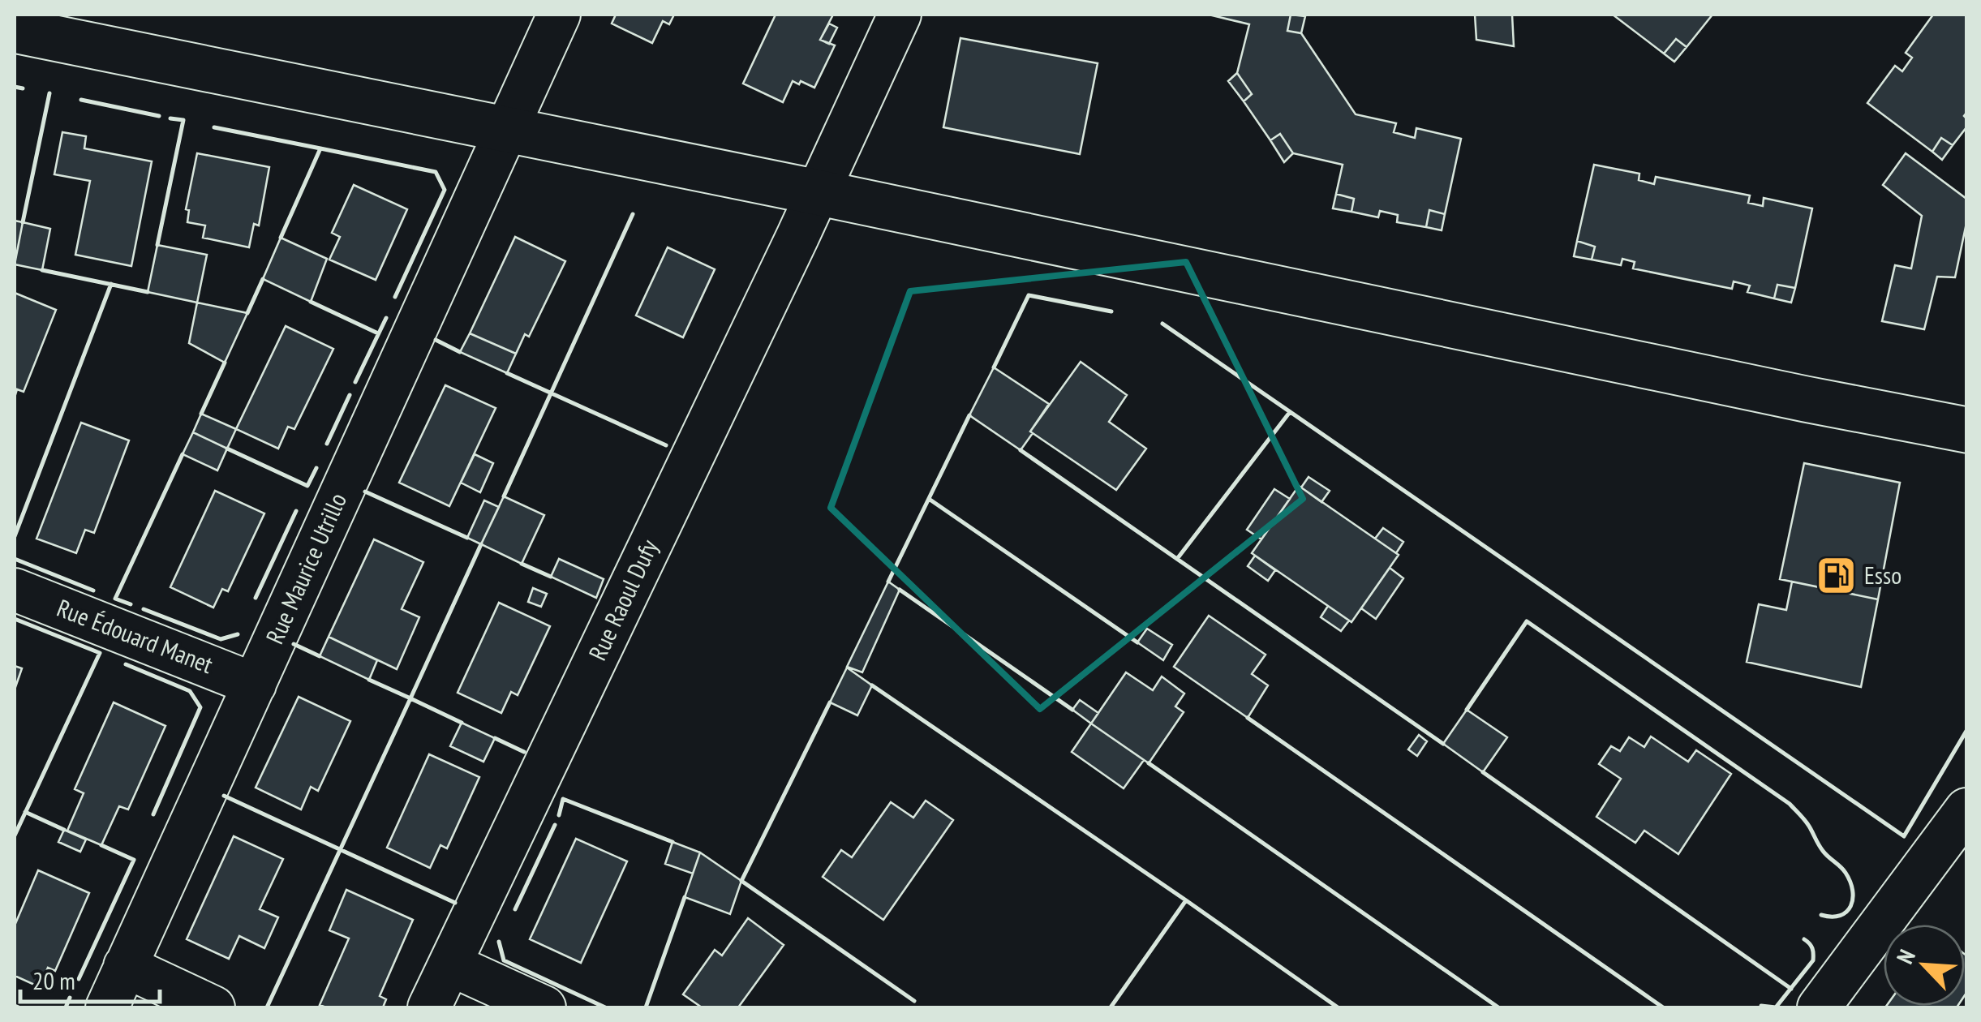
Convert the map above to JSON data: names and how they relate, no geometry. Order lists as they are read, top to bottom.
{
  "streets": {
    "street": ["Rue Maurice Utrillo", "Rue Raoul Dufy", "Rue Édouard Manet"]
  },
  "crossings": [
    ["Rue Maurice Utrillo", "Rue Édouard Manet"]
  ],
  "places": {
    "fuel station": ["Esso"]
  },
  "scale_bar": "20 m",
  "north": "top left"
}
